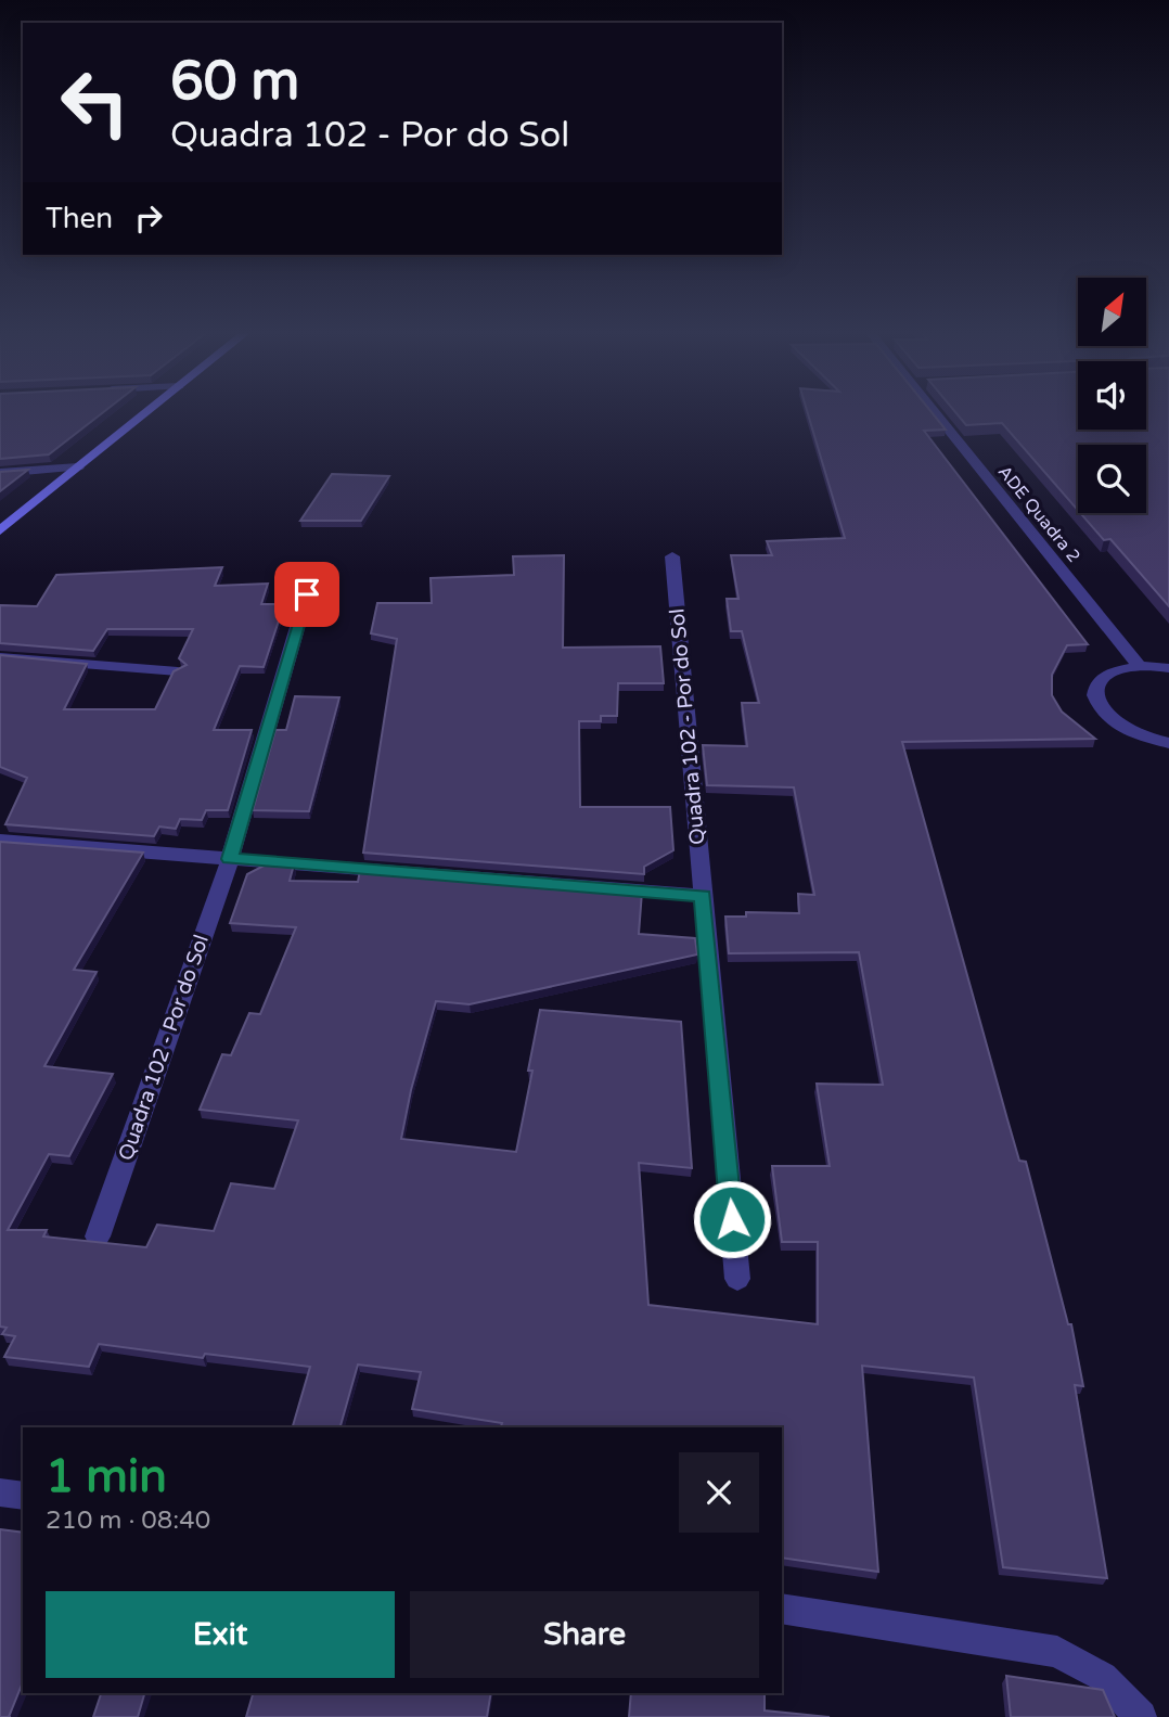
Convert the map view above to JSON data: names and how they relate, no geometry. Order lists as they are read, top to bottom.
{
  "streets": {
    "street": ["ADE Quadra 2", "Quadra 102 - Por do Sol"]
  },
  "north": "top right",
  "page": {
    "turn": ["60 m", "Quadra 102 - Por do Sol"],
    "then": "Then",
    "heading": ["1 min", "210 m · 08:40"],
    "buttons": ["Exit", "Share"]
  }
}
